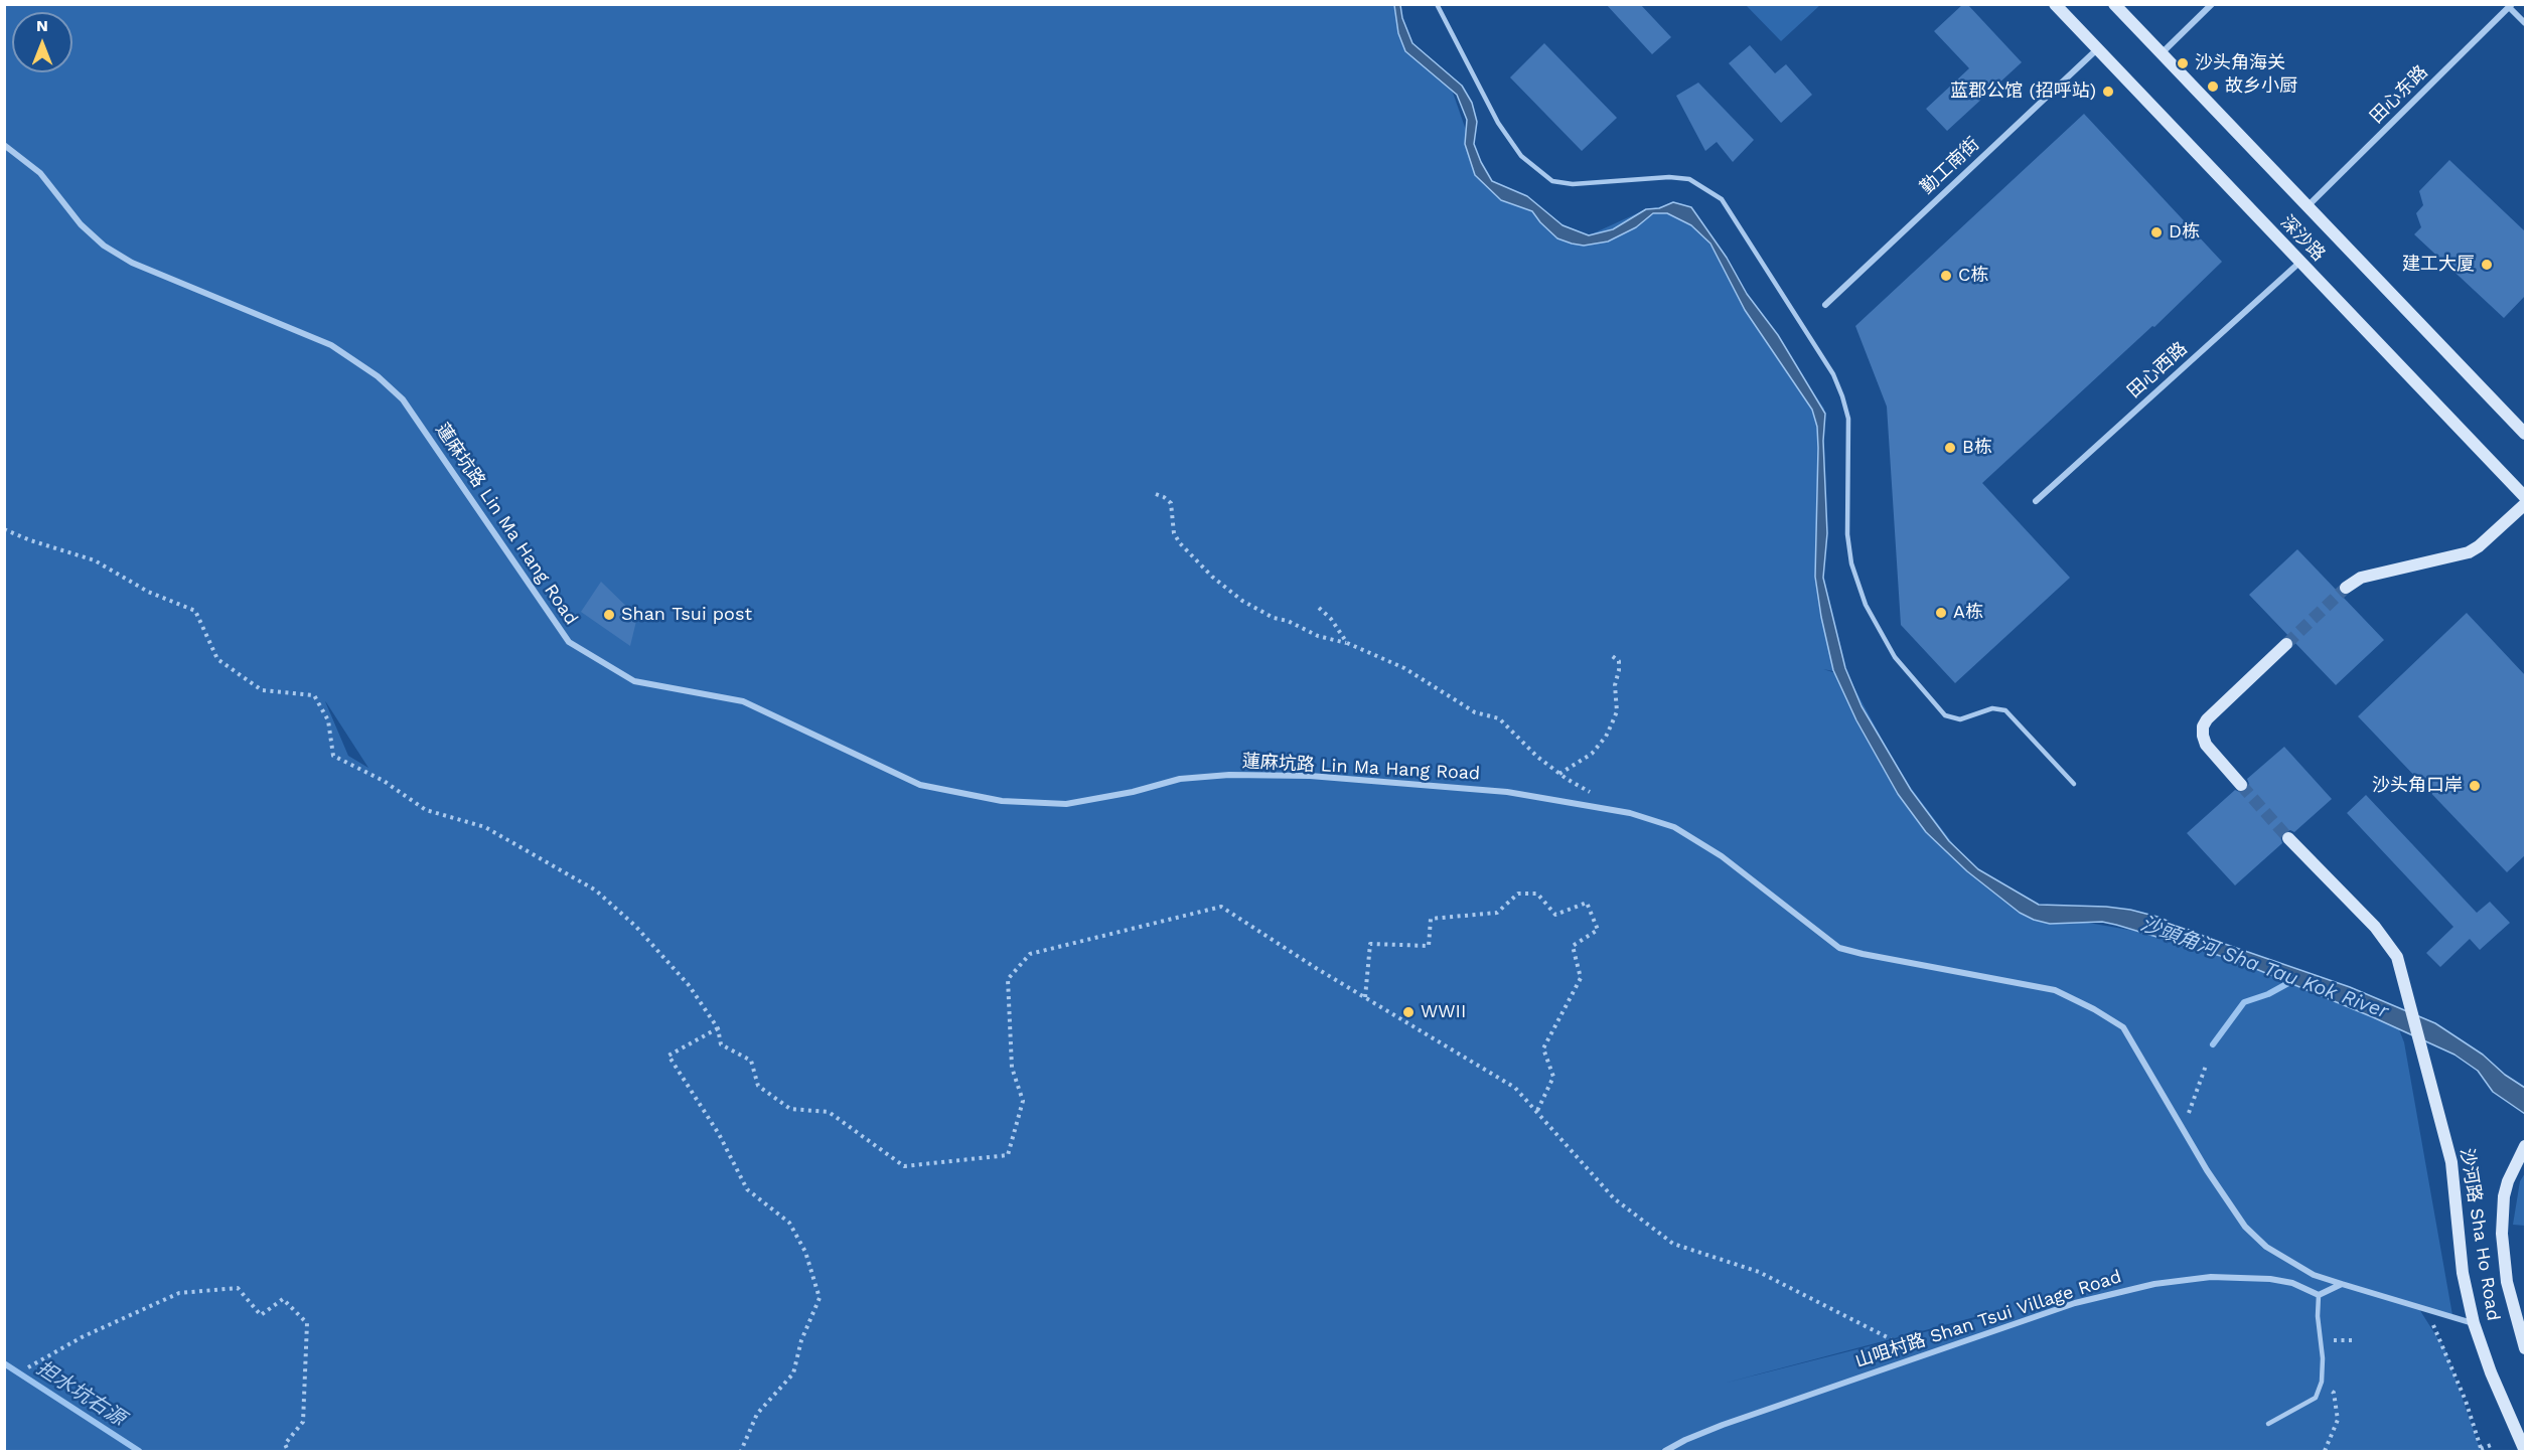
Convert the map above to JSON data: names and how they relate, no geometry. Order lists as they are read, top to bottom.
{
  "streets": {
    "main road": ["深沙路", "沙河路 Sha Ho Road"],
    "street": [
      "田心东路",
      "勤工南街",
      "田心西路",
      "蓮麻坑路 Lin Ma Hang Road",
      "山咀村路 Shan Tsui Village Road"
    ]
  },
  "crossings": [
    ["田心东路", "深沙路"],
    ["勤工南街", "深沙路"],
    ["深沙路", "田心西路"]
  ],
  "water": ["沙頭角河 Sha Tau Kok River", "担水坑右源"],
  "places": [
    "沙头角海关",
    "故乡小厨",
    "蓝郡公馆 (招呼站)",
    "D栋",
    "建工大厦",
    "C栋",
    "B栋",
    "A栋",
    "Shan Tsui post",
    "沙头角口岸",
    "WWII"
  ],
  "north": "top"
}
